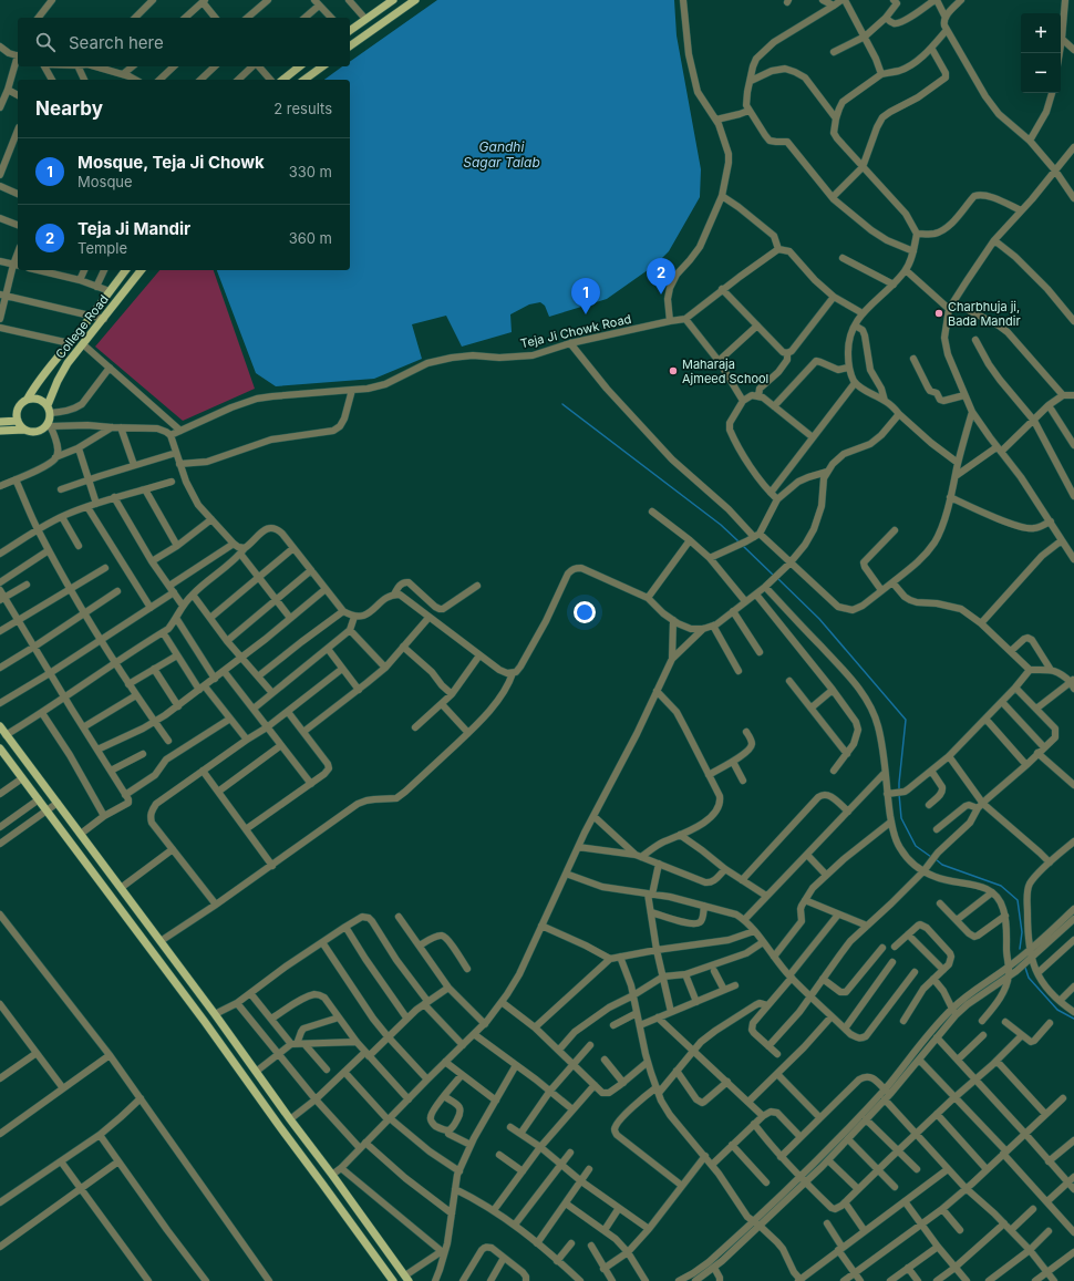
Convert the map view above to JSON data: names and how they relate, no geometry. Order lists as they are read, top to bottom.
{
  "streets": {
    "main road": ["College Road"],
    "street": ["Teja Ji Chowk Road"]
  },
  "water": ["Gandhi Sagar Talab"],
  "places": ["Charbhuja ji, Bada Mandir", "Maharaja Ajmeed School"],
  "page": {
    "map_buttons": ["+", "−"],
    "search": "Search here",
    "heading": ["Nearby", "2 results"],
    "list": [
      {
        "mark": "1",
        "name": "Mosque, Teja Ji Chowk",
        "note": "Mosque",
        "value": "330 m"
      },
      {
        "mark": "2",
        "name": "Teja Ji Mandir",
        "note": "Temple",
        "value": "360 m"
      }
    ],
    "pins": ["2", "1"]
  }
}
